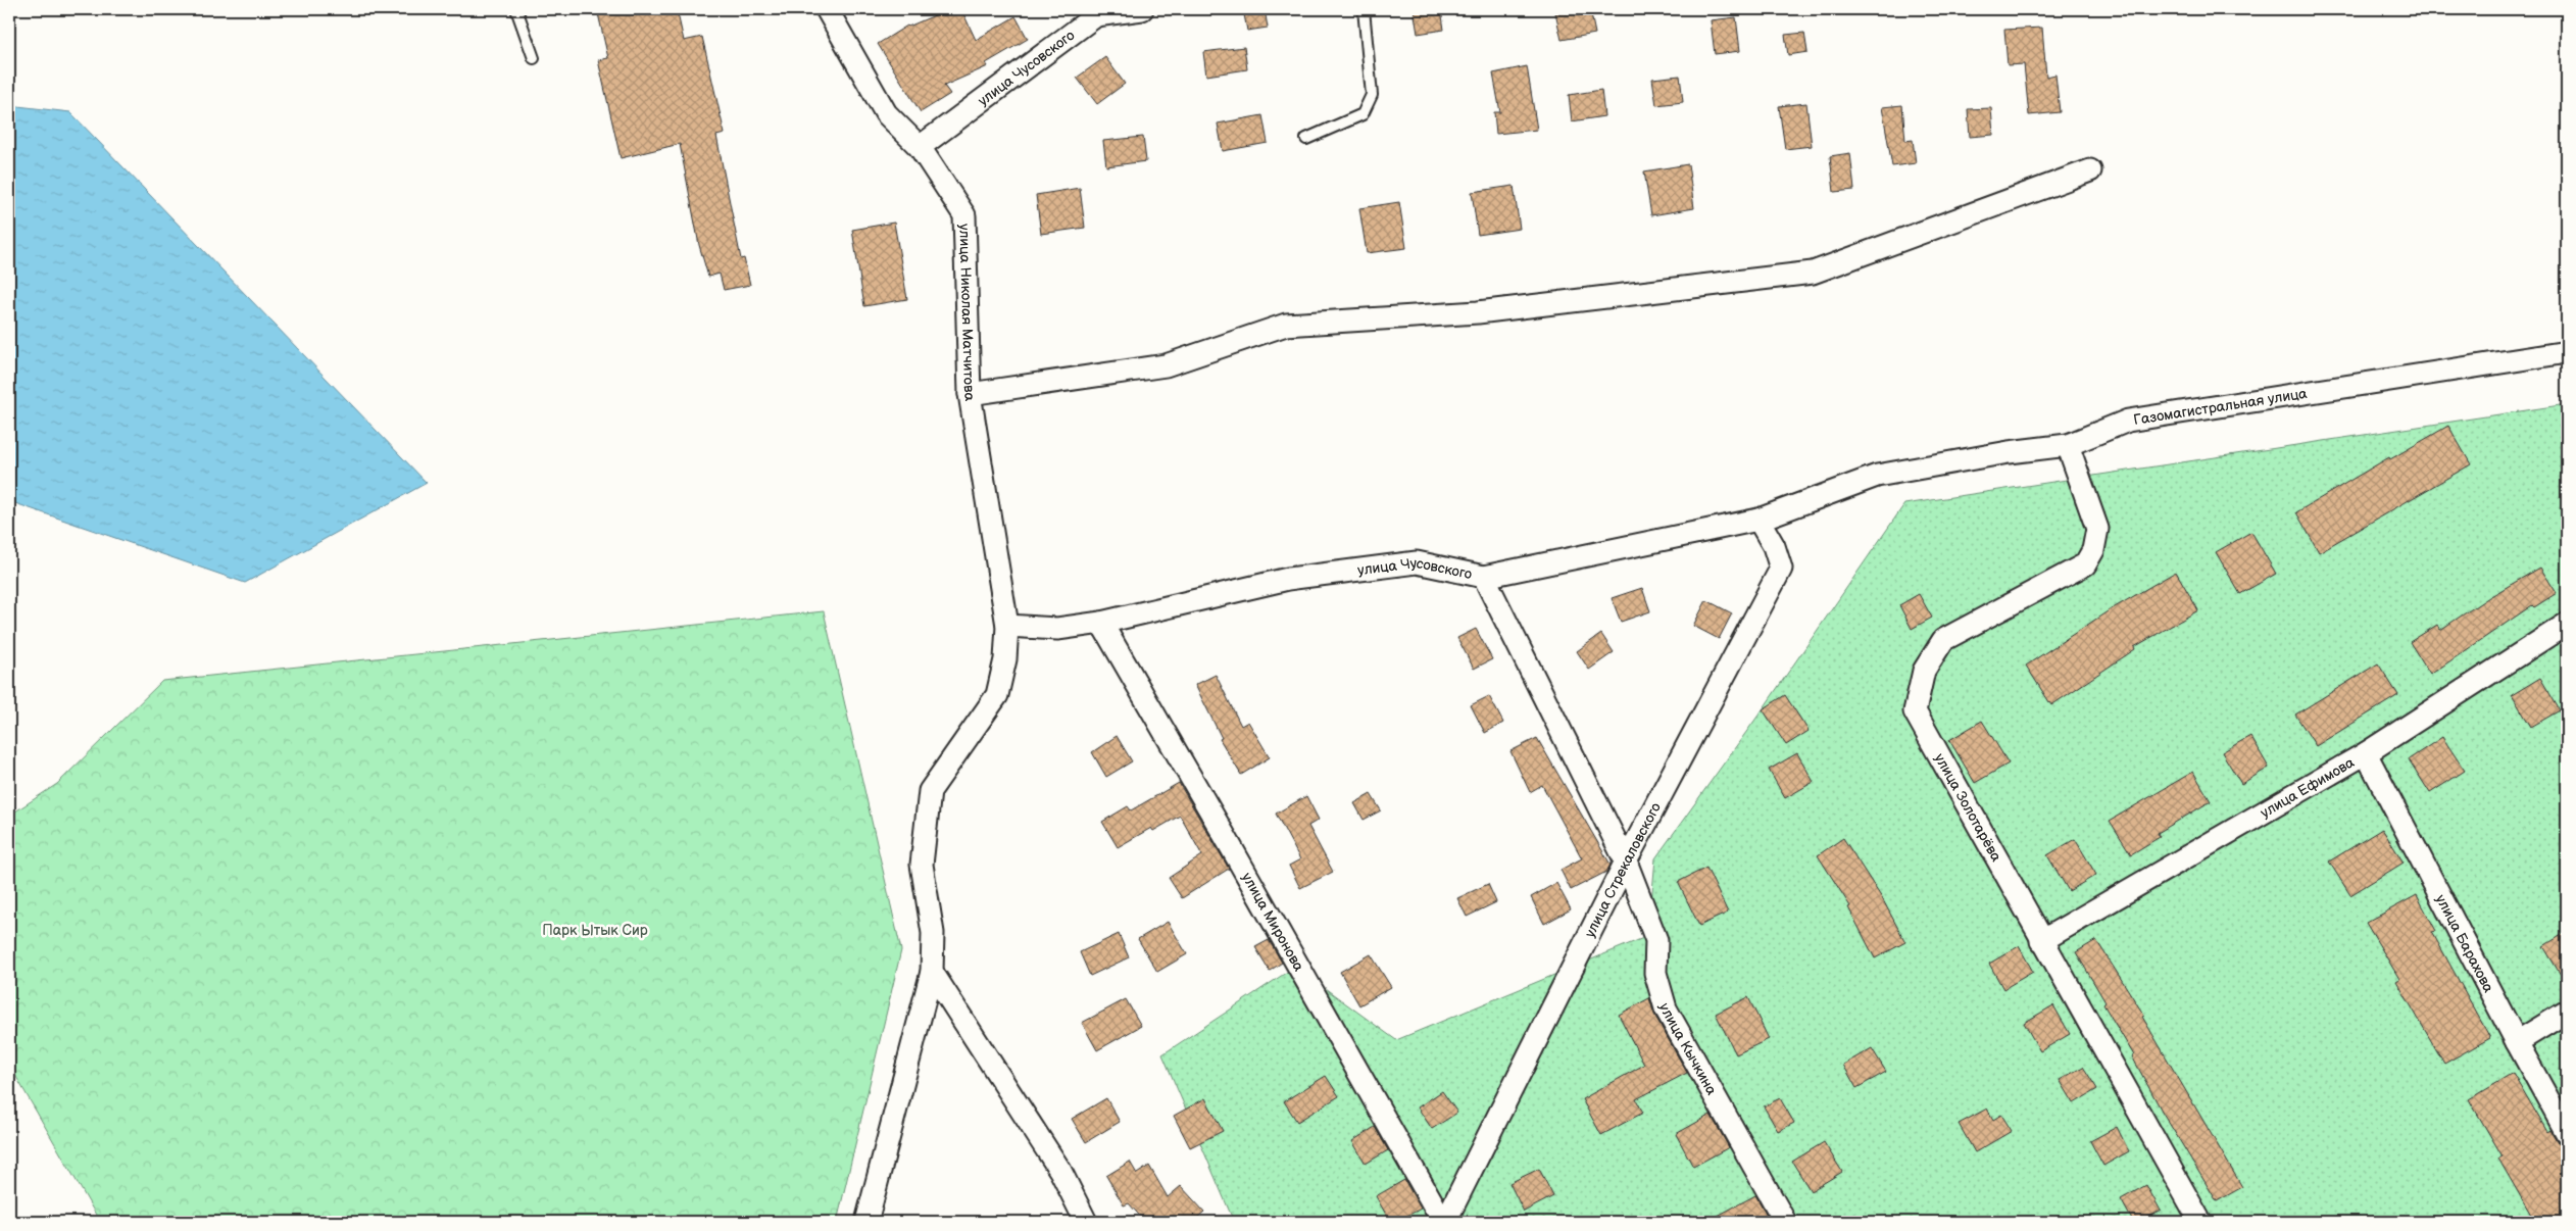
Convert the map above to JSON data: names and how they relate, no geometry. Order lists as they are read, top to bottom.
{
  "streets": {
    "street": [
      "улица Чусовского",
      "улица Николая Матчитова",
      "Газомагистральная улица",
      "улица Ефимова",
      "улица Золотарёва",
      "улица Стрекаловского",
      "улица Миронова",
      "улица Барахова",
      "улица Кычкина"
    ]
  },
  "crossings": [
    ["улица Чусовского", "улица Николая Матчитова"],
    ["улица Чусовского", "Газомагистральная улица"],
    ["улица Чусовского", "улица Стрекаловского"],
    ["улица Чусовского", "улица Миронова"],
    ["улица Чусовского", "улица Кычкина"],
    ["Газомагистральная улица", "улица Золотарёва"],
    ["улица Ефимова", "улица Золотарёва"],
    ["улица Ефимова", "улица Барахова"],
    ["улица Стрекаловского", "улица Миронова"],
    ["улица Стрекаловского", "улица Кычкина"]
  ],
  "parks": ["Парк Ытык Сир"]
}
